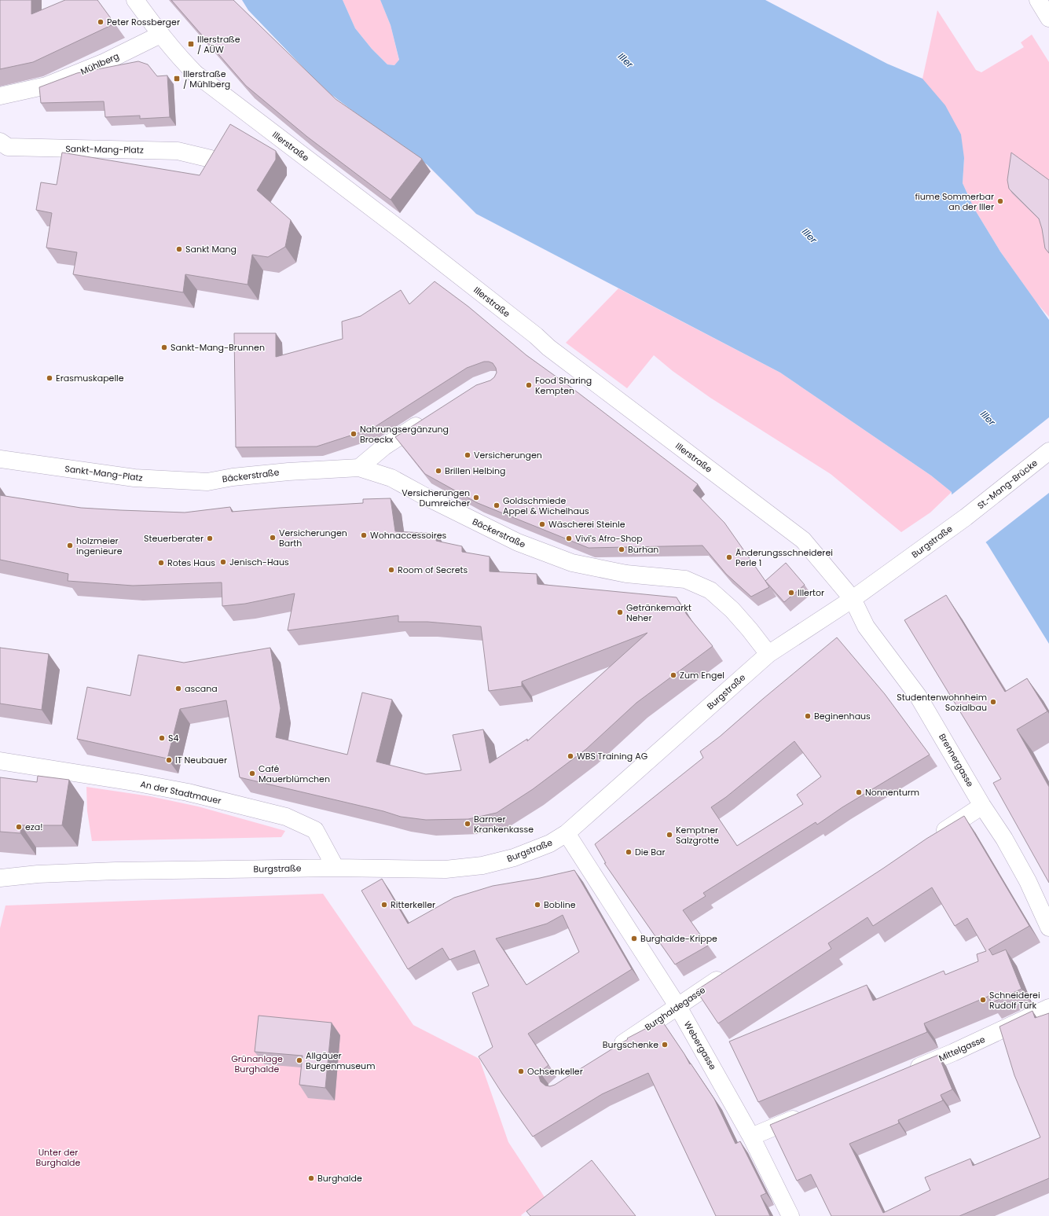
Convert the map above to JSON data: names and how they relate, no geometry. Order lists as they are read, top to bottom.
{
  "streets": {
    "street": [
      "Mühlberg",
      "Illerstraße",
      "Sankt-Mang-Platz",
      "Bäckerstraße",
      "St.-Mang-Brücke",
      "Burgstraße",
      "Brennergasse",
      "An der Stadtmauer",
      "Burghaldegasse",
      "Webergasse",
      "Mittelgasse"
    ]
  },
  "crossings": [
    ["Mühlberg", "Illerstraße"],
    ["Illerstraße", "Burgstraße"],
    ["Illerstraße", "Brennergasse"],
    ["Sankt-Mang-Platz", "Bäckerstraße"],
    ["Bäckerstraße", "Burgstraße"],
    ["St.-Mang-Brücke", "Burgstraße"],
    ["Burgstraße", "Brennergasse"],
    ["Burgstraße", "An der Stadtmauer"],
    ["Burgstraße", "Webergasse"],
    ["Burghaldegasse", "Webergasse"]
  ],
  "water": ["Iller"],
  "parks": ["Grünanlage Burghalde", "Unter der Burghalde"],
  "places": {
    "other": [
      "Peter Rossberger",
      "fiume Sommerbar an der Iller",
      "Sankt Mang",
      "Sankt-Mang-Brunnen",
      "Erasmuskapelle",
      "Food Sharing Kempten",
      "Nahrungsergänzung Broeckx",
      "Versicherungen",
      "Brillen Helbing",
      "Versicherungen Dumreicher",
      "Goldschmiede Appel & Wichelhaus",
      "Wäscherei Steinle",
      "Wohnaccessoires",
      "Versicherungen Barth",
      "Steuerberater",
      "Vivi's Afro-Shop",
      "holzmeier ingenieure",
      "Burhan",
      "Änderungsschneiderei Perle 1",
      "Jenisch-Haus",
      "Rotes Haus",
      "Room of Secrets",
      "Illertor",
      "Getränkemarkt Neher",
      "Zum Engel",
      "ascana",
      "Studentenwohnheim Sozialbau",
      "Beginenhaus",
      "S4",
      "WBS Training AG",
      "IT Neubauer",
      "Café Mauerblümchen",
      "Nonnenturm",
      "Barmer Krankenkasse",
      "eza!",
      "Kemptner Salzgrotte",
      "Die Bar",
      "Ritterkeller",
      "Bobline",
      "Burghalde-Krippe",
      "Schneiderei Rudolf Türk",
      "Burgschenke",
      "Allgäuer Burgenmuseum",
      "Ochsenkeller",
      "Burghalde"
    ],
    "transit": ["Illerstraße / AÜW", "Illerstraße / Mühlberg"]
  }
}
